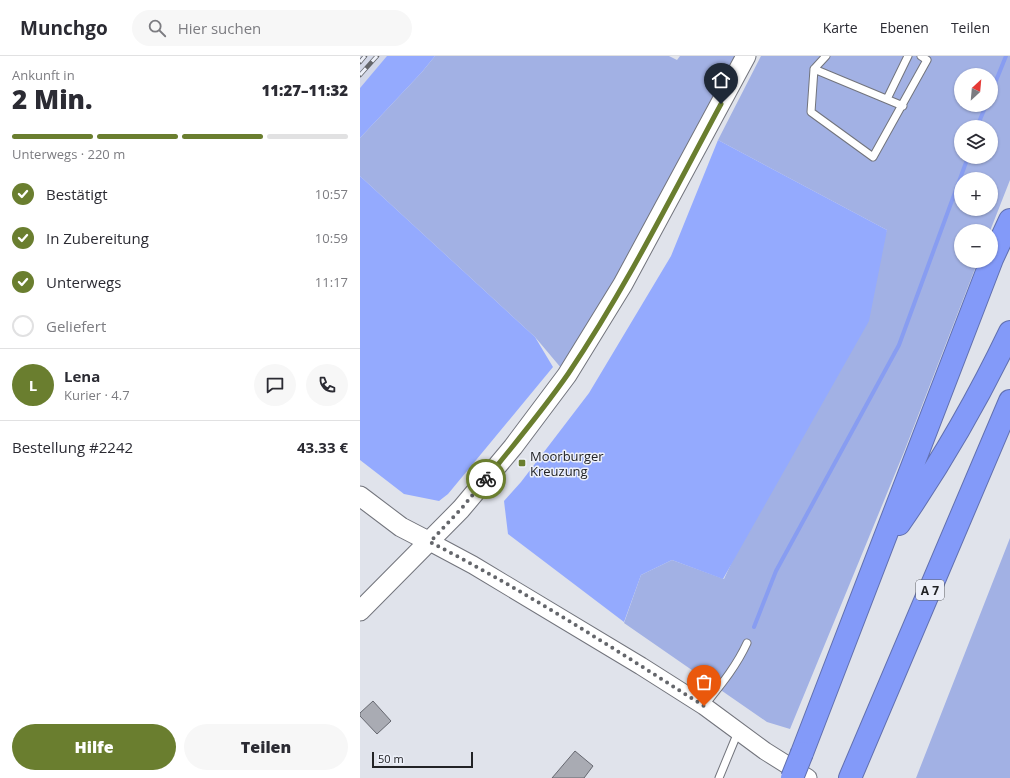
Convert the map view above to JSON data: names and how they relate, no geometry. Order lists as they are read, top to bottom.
{
  "streets": {
    "highway": ["A 7"]
  },
  "places": {
    "transit": ["Moorburger Kreuzung"]
  },
  "scale_bar": "50 m",
  "north": "top right",
  "page": {
    "header": "Munchgo",
    "search": "Hier suchen",
    "nav": ["Karte", "Ebenen", "Teilen"],
    "heading": ["2 Min.", "Ankunft in", "11:27–11:32"],
    "panel": [
      "Lena",
      "Kurier · 4.7",
      "Bestellung #2242",
      "43.33 €"
    ],
    "map_buttons": ["+", "−"],
    "bar": "Unterwegs · 220 m",
    "list": [
      ["Bestätigt", "10:57"],
      ["In Zubereitung", "10:59"],
      ["Unterwegs", "11:17"],
      "Geliefert"
    ],
    "round": "L",
    "buttons": ["Hilfe", "Teilen"],
    "scale": "50 m"
  }
}
